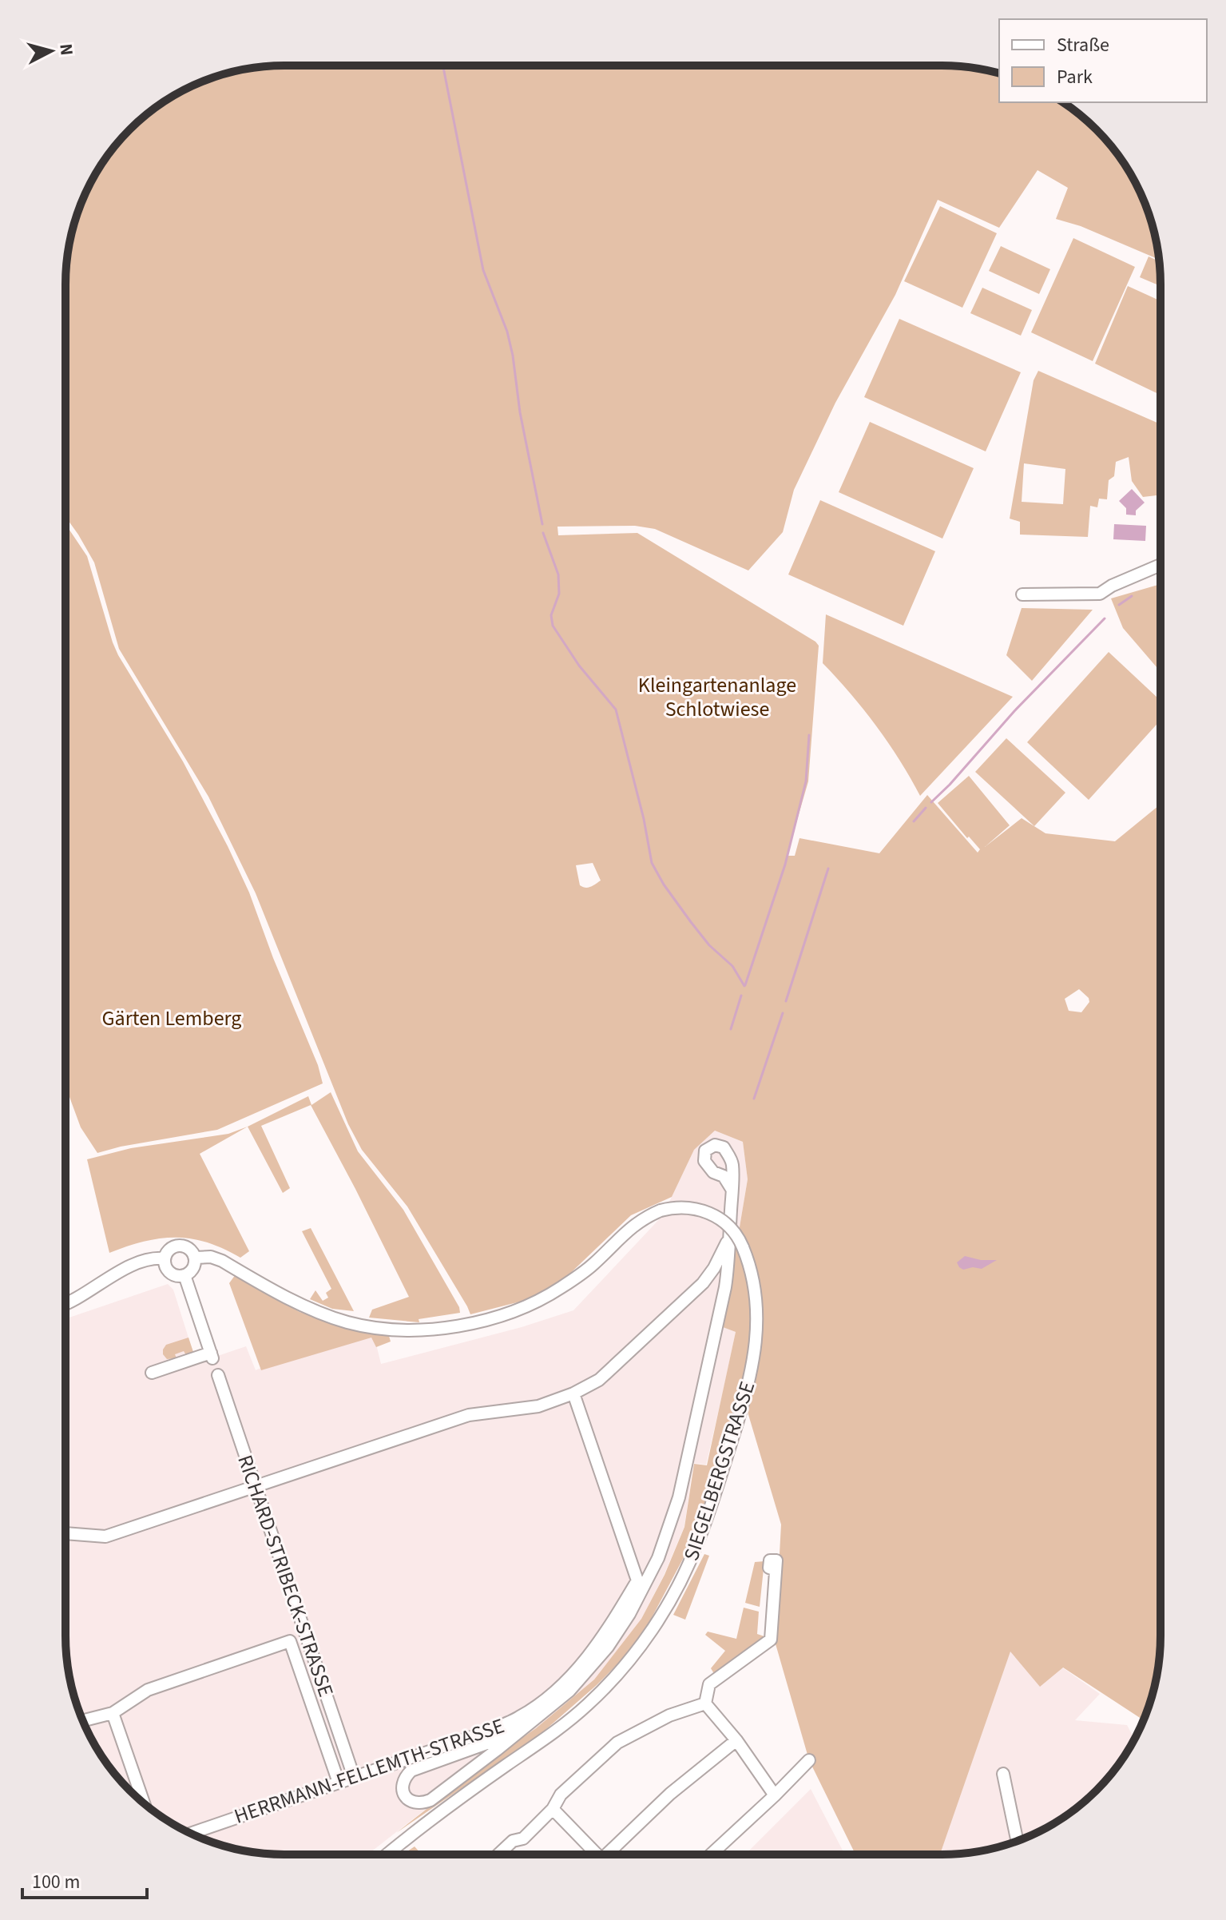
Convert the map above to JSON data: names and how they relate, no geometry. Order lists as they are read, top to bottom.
{
  "streets": {
    "street": ["SIEGELBERGSTRASSE", "RICHARD-STRIBECK-STRASSE", "HERRMANN-FELLEMTH-STRASSE"]
  },
  "crossings": [
    ["RICHARD-STRIBECK-STRASSE", "HERRMANN-FELLEMTH-STRASSE"]
  ],
  "parks": ["Kleingartenanlage Schlotwiese", "Gärten Lemberg"],
  "legend": ["Straße", "Park"],
  "scale_bar": "100 m",
  "north": "right"
}
